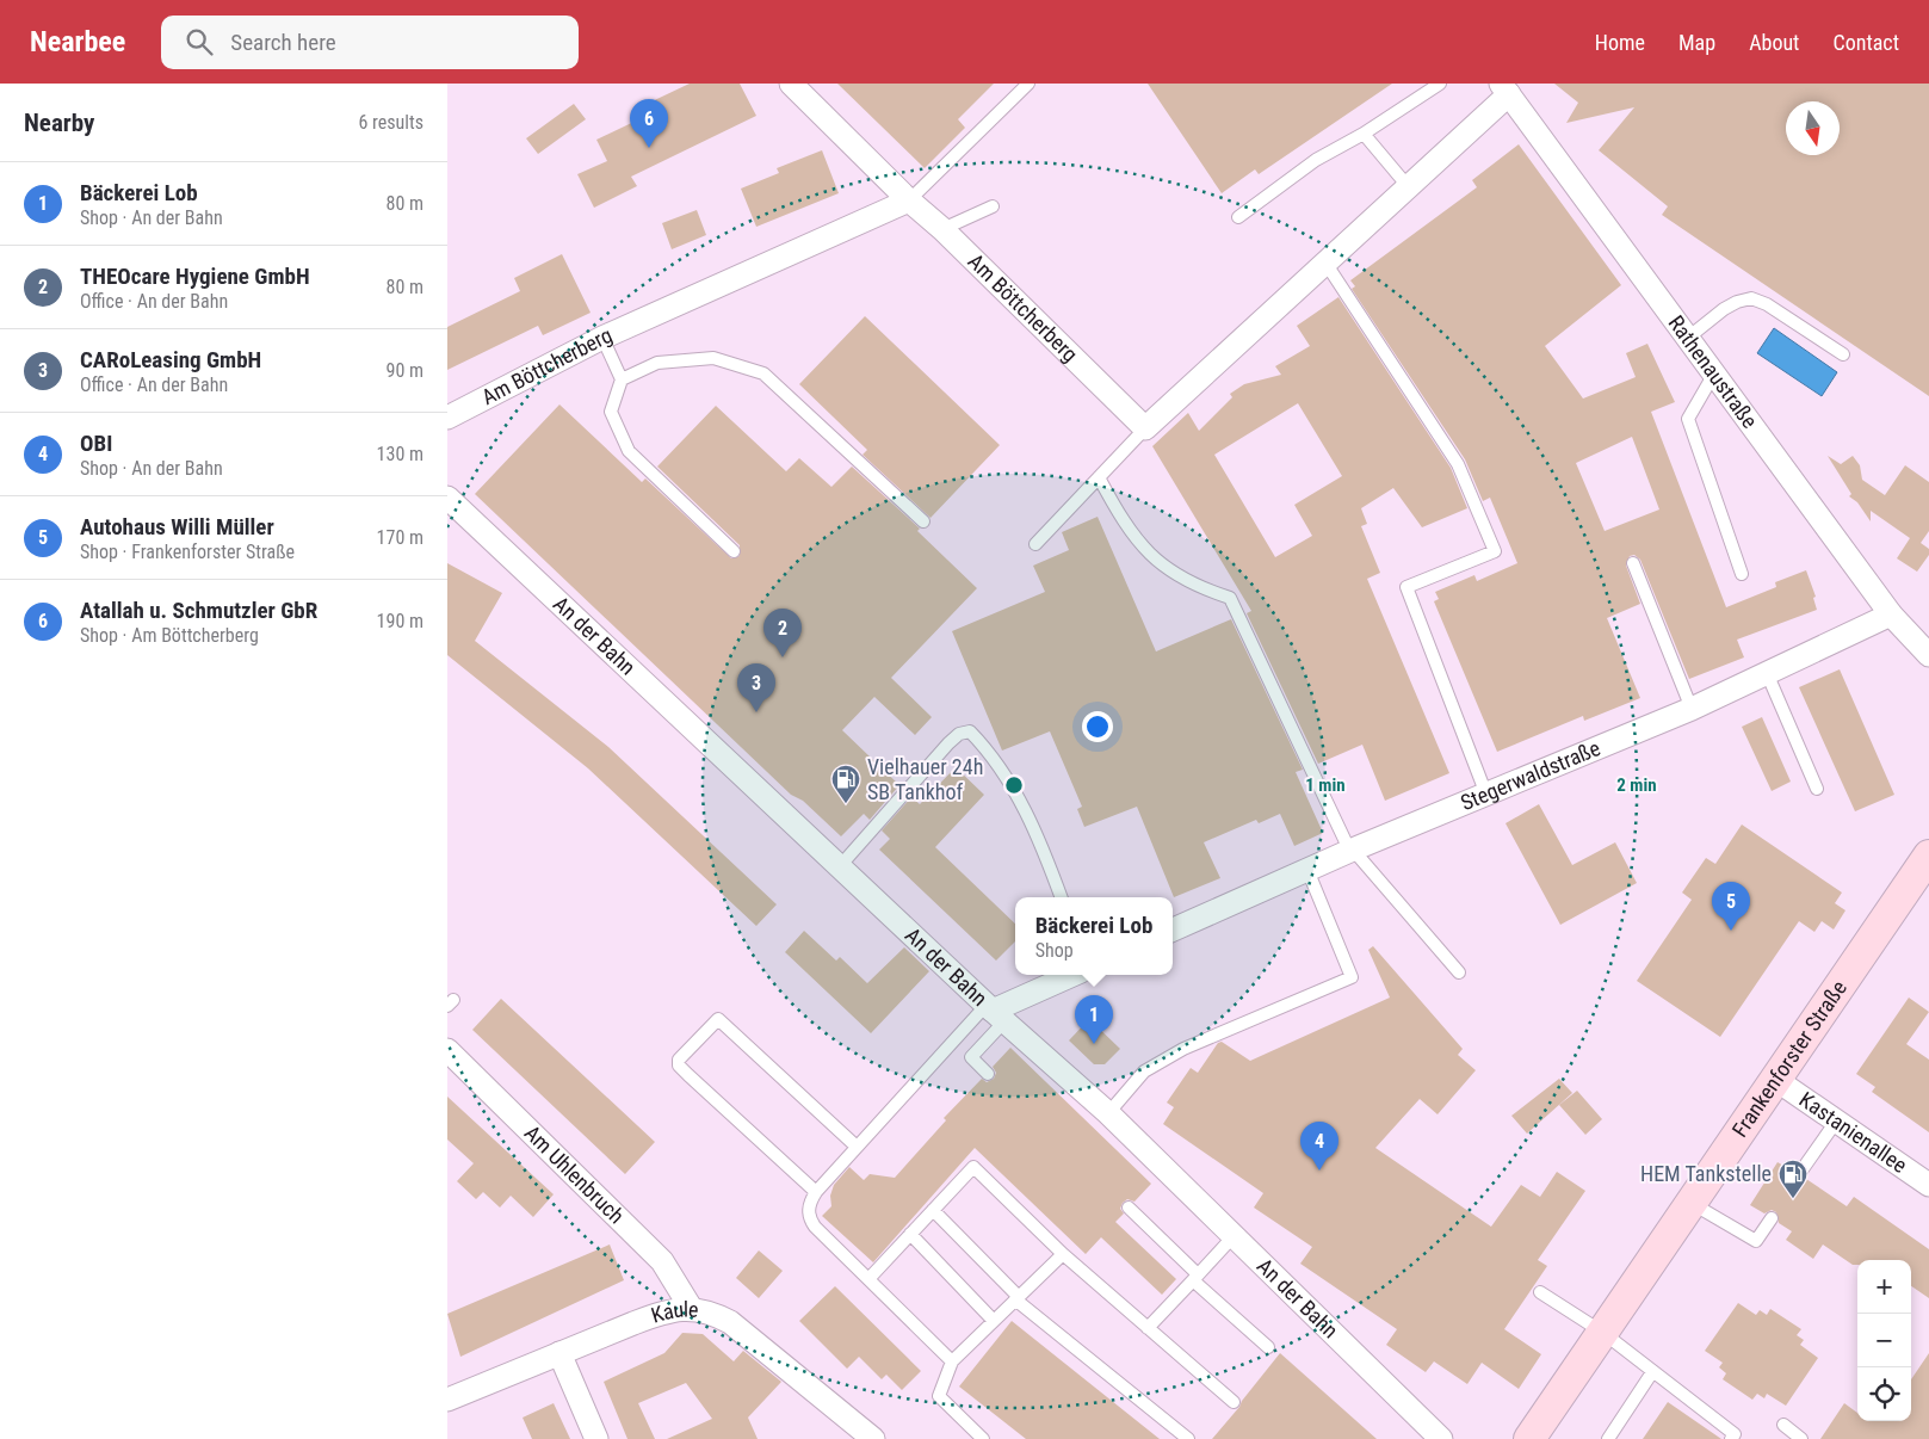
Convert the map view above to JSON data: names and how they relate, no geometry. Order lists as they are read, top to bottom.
{
  "streets": {
    "main road": ["Frankenforster Straße"],
    "street": [
      "Am Böttcherberg",
      "Rathenaustraße",
      "An der Bahn",
      "Stegerwaldstraße",
      "Kastanienallee",
      "Am Uhlenbruch",
      "Kaule"
    ]
  },
  "crossings": [
    ["Rathenaustraße", "Stegerwaldstraße"],
    ["Frankenforster Straße", "Kastanienallee"],
    ["Am Uhlenbruch", "Kaule"]
  ],
  "places": {
    "fuel station": ["Vielhauer 24h SB Tankhof", "HEM Tankstelle"]
  },
  "north": "bottom",
  "page": {
    "header": "Nearbee",
    "search": "Search here",
    "nav": [
      "Home",
      "Map",
      "About",
      "Contact"
    ],
    "heading": ["Nearby", "6 results"],
    "pins": [
      "6",
      "2",
      "3",
      "5",
      "1",
      "4"
    ],
    "list": [
      {
        "mark": "1",
        "name": "Bäckerei Lob",
        "note": "Shop · An der Bahn",
        "value": "80 m"
      },
      {
        "mark": "2",
        "name": "THEOcare Hygiene GmbH",
        "note": "Office · An der Bahn",
        "value": "80 m"
      },
      {
        "mark": "3",
        "name": "CARoLeasing GmbH",
        "note": "Office · An der Bahn",
        "value": "90 m"
      },
      {
        "mark": "4",
        "name": "OBI",
        "note": "Shop · An der Bahn",
        "value": "130 m"
      },
      {
        "mark": "5",
        "name": "Autohaus Willi Müller",
        "note": "Shop · Frankenforster Straße",
        "value": "170 m"
      },
      {
        "mark": "6",
        "name": "Atallah u. Schmutzler GbR",
        "note": "Shop · Am Böttcherberg",
        "value": "190 m"
      }
    ],
    "popup": ["Bäckerei Lob", "Shop"],
    "map_buttons": ["+", "−"]
  },
  "rings": ["1 min", "2 min"]
}
